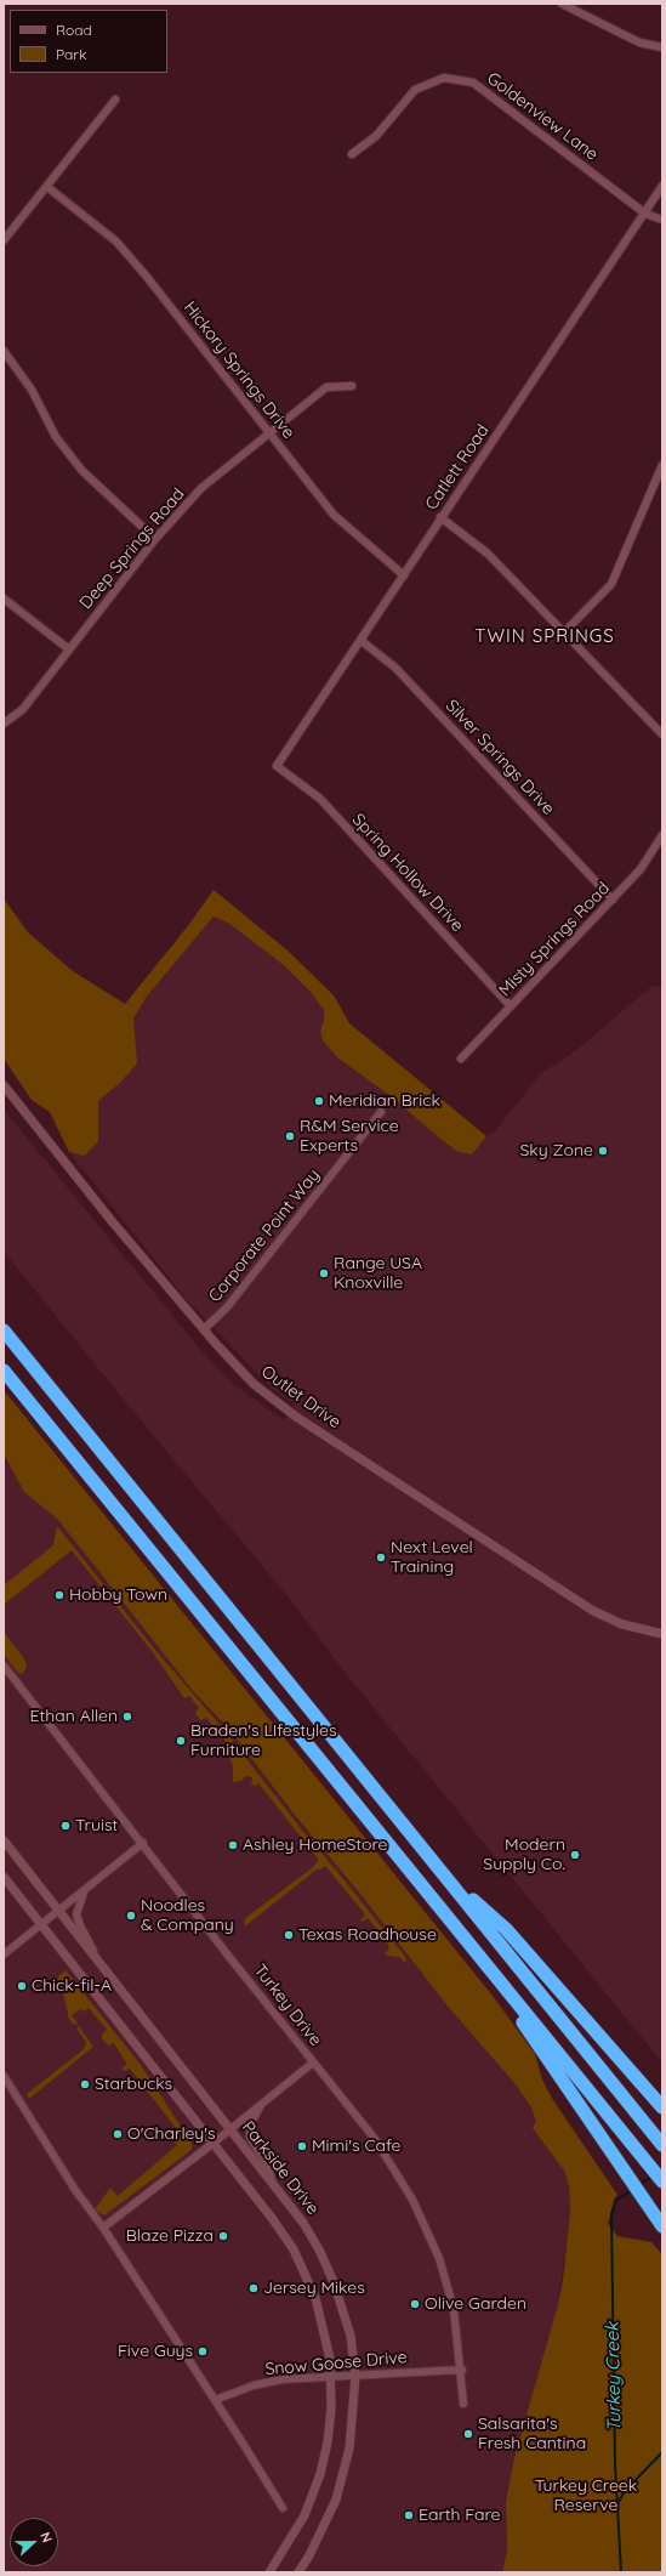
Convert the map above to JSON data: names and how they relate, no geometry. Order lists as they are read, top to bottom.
{
  "streets": {
    "street": [
      "Goldenview Lane",
      "Hickory Springs Drive",
      "Catlett Road",
      "Deep Springs Road",
      "Silver Springs Drive",
      "Spring Hollow Drive",
      "Misty Springs Road",
      "Corporate Point Way",
      "Outlet Drive",
      "Turkey Drive",
      "Parkside Drive",
      "Snow Goose Drive"
    ]
  },
  "crossings": [
    ["Goldenview Lane", "Catlett Road"],
    ["Hickory Springs Drive", "Catlett Road"],
    ["Hickory Springs Drive", "Deep Springs Road"],
    ["Catlett Road", "Silver Springs Drive"],
    ["Catlett Road", "Spring Hollow Drive"],
    ["Silver Springs Drive", "Misty Springs Road"],
    ["Spring Hollow Drive", "Misty Springs Road"],
    ["Corporate Point Way", "Outlet Drive"],
    ["Turkey Drive", "Snow Goose Drive"],
    ["Parkside Drive", "Snow Goose Drive"]
  ],
  "districts": ["TWIN SPRINGS"],
  "water": ["Turkey Creek"],
  "parks": ["Turkey Creek Reserve"],
  "places": [
    "Meridian Brick",
    "R&M Service Experts",
    "Sky Zone",
    "Range USA Knoxville",
    "Next Level Training",
    "Hobby Town",
    "Ethan Allen",
    "Braden's LIfestyles Furniture",
    "Truist",
    "Ashley HomeStore",
    "Modern Supply Co.",
    "Noodles & Company",
    "Texas Roadhouse",
    "Chick-fil-A",
    "Starbucks",
    "O'Charley's",
    "Mimi's Cafe",
    "Blaze Pizza",
    "Jersey Mikes",
    "Olive Garden",
    "Five Guys",
    "Salsarita's Fresh Cantina",
    "Earth Fare"
  ],
  "legend": ["Road", "Park"],
  "north": "right"
}
